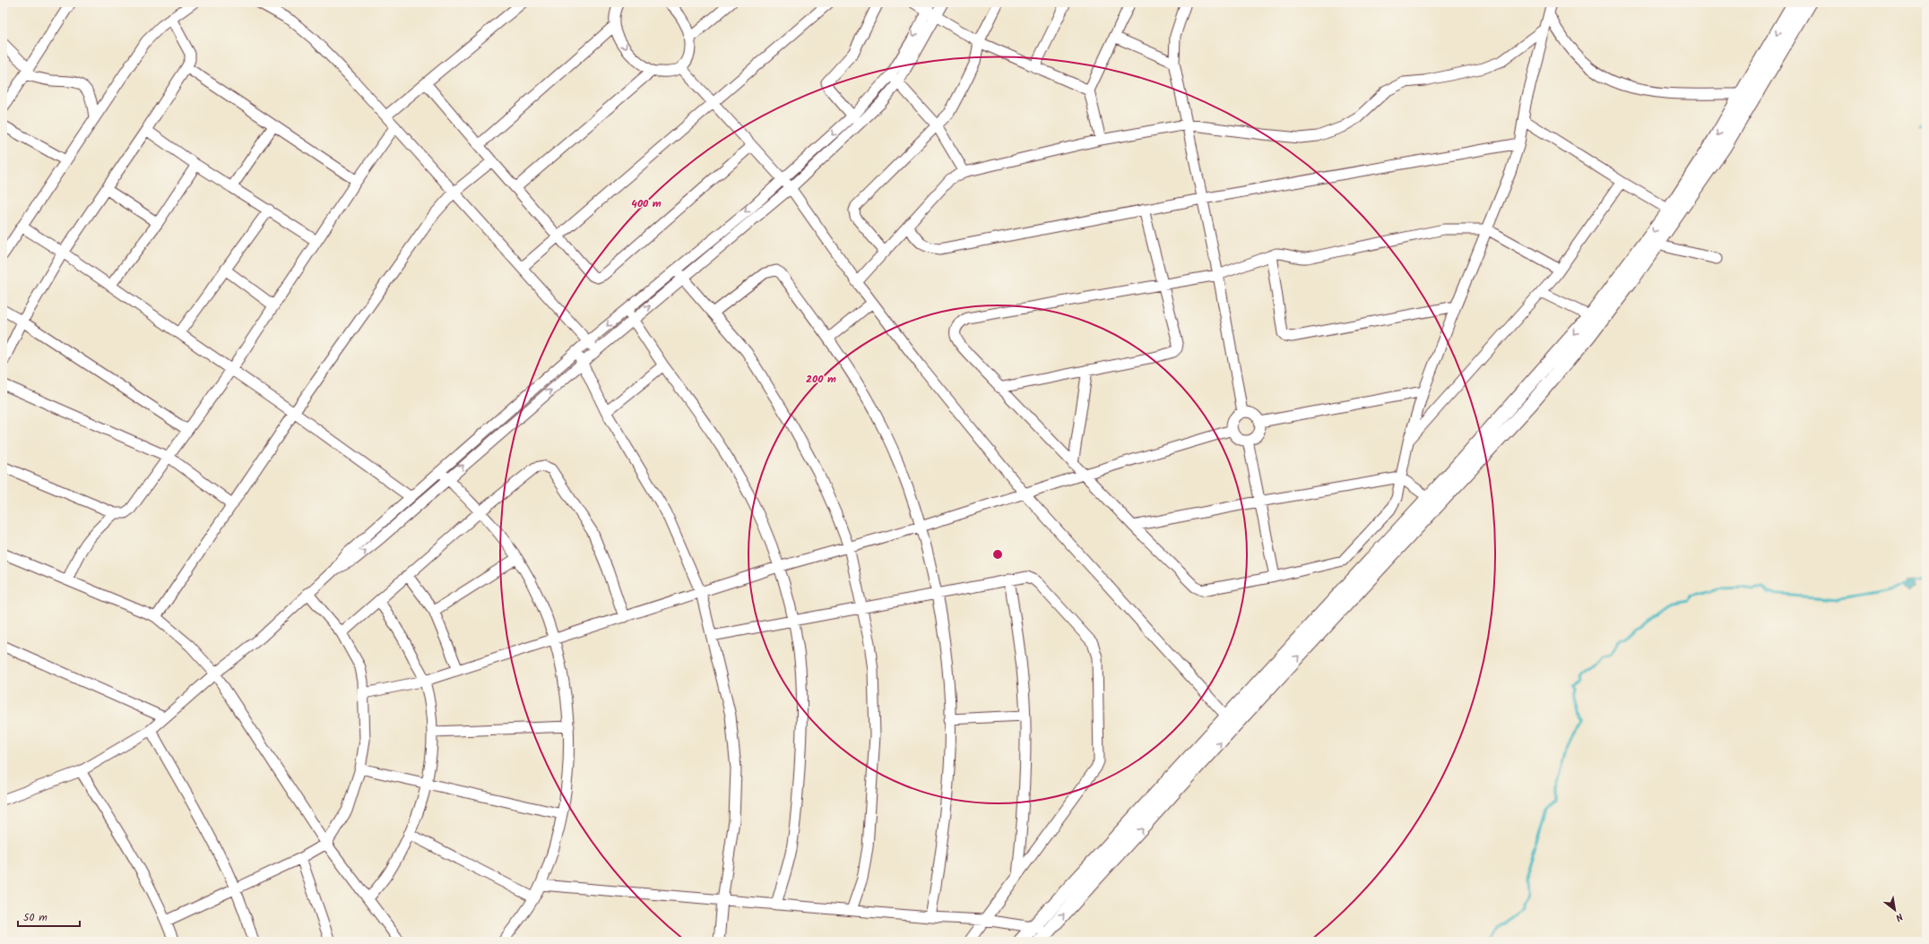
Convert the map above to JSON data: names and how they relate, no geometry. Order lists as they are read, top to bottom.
{
  "scale_bar": "50 m",
  "north": "bottom right",
  "rings": ["400 m", "200 m"]
}
